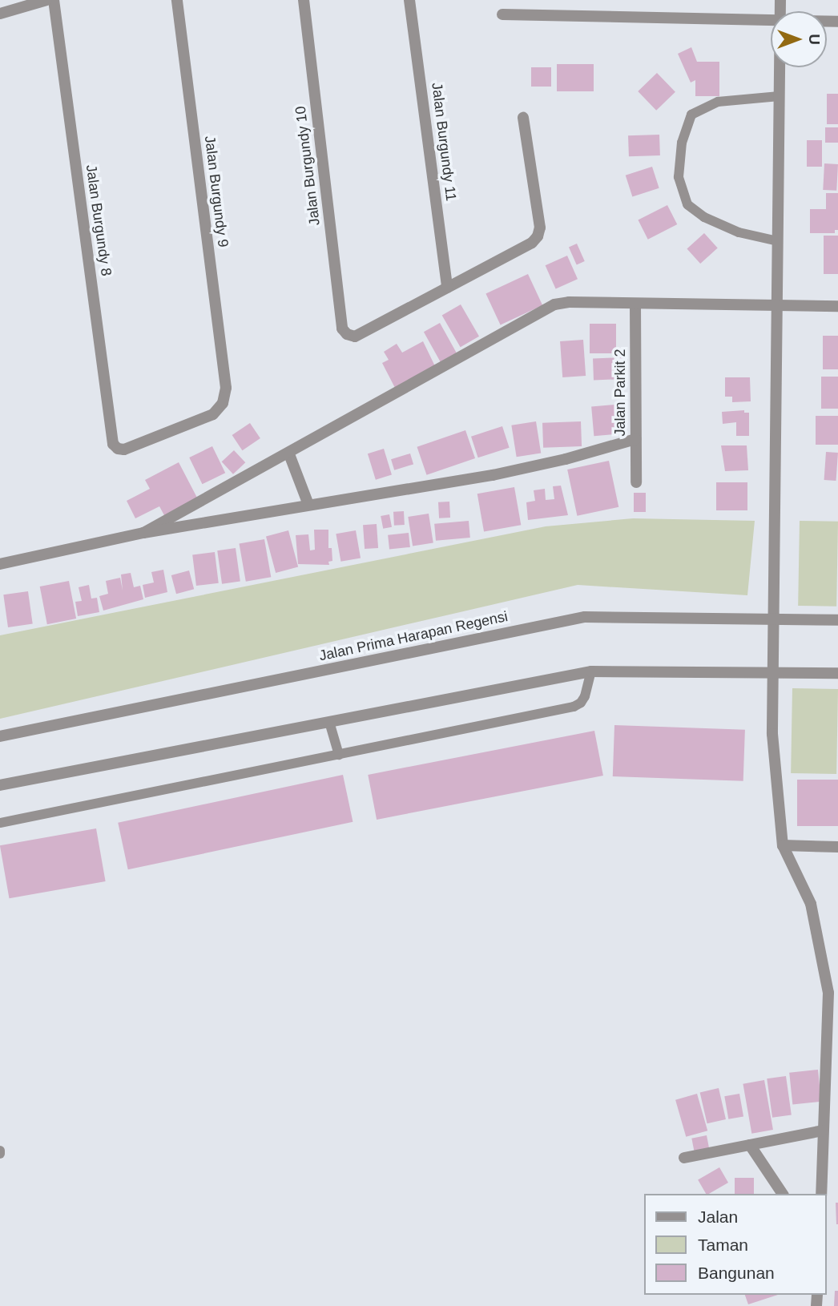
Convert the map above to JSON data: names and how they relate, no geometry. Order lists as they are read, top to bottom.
{
  "streets": {
    "street": [
      "Jalan Burgundy 11",
      "Jalan Burgundy 10",
      "Jalan Burgundy 9",
      "Jalan Burgundy 8",
      "Jalan Parkit 2",
      "Jalan Prima Harapan Regensi"
    ]
  },
  "crossings": [
    ["Jalan Burgundy 11", "Jalan Burgundy 10"],
    ["Jalan Burgundy 9", "Jalan Burgundy 8"]
  ],
  "legend": ["Jalan", "Taman", "Bangunan"],
  "north": "right"
}
